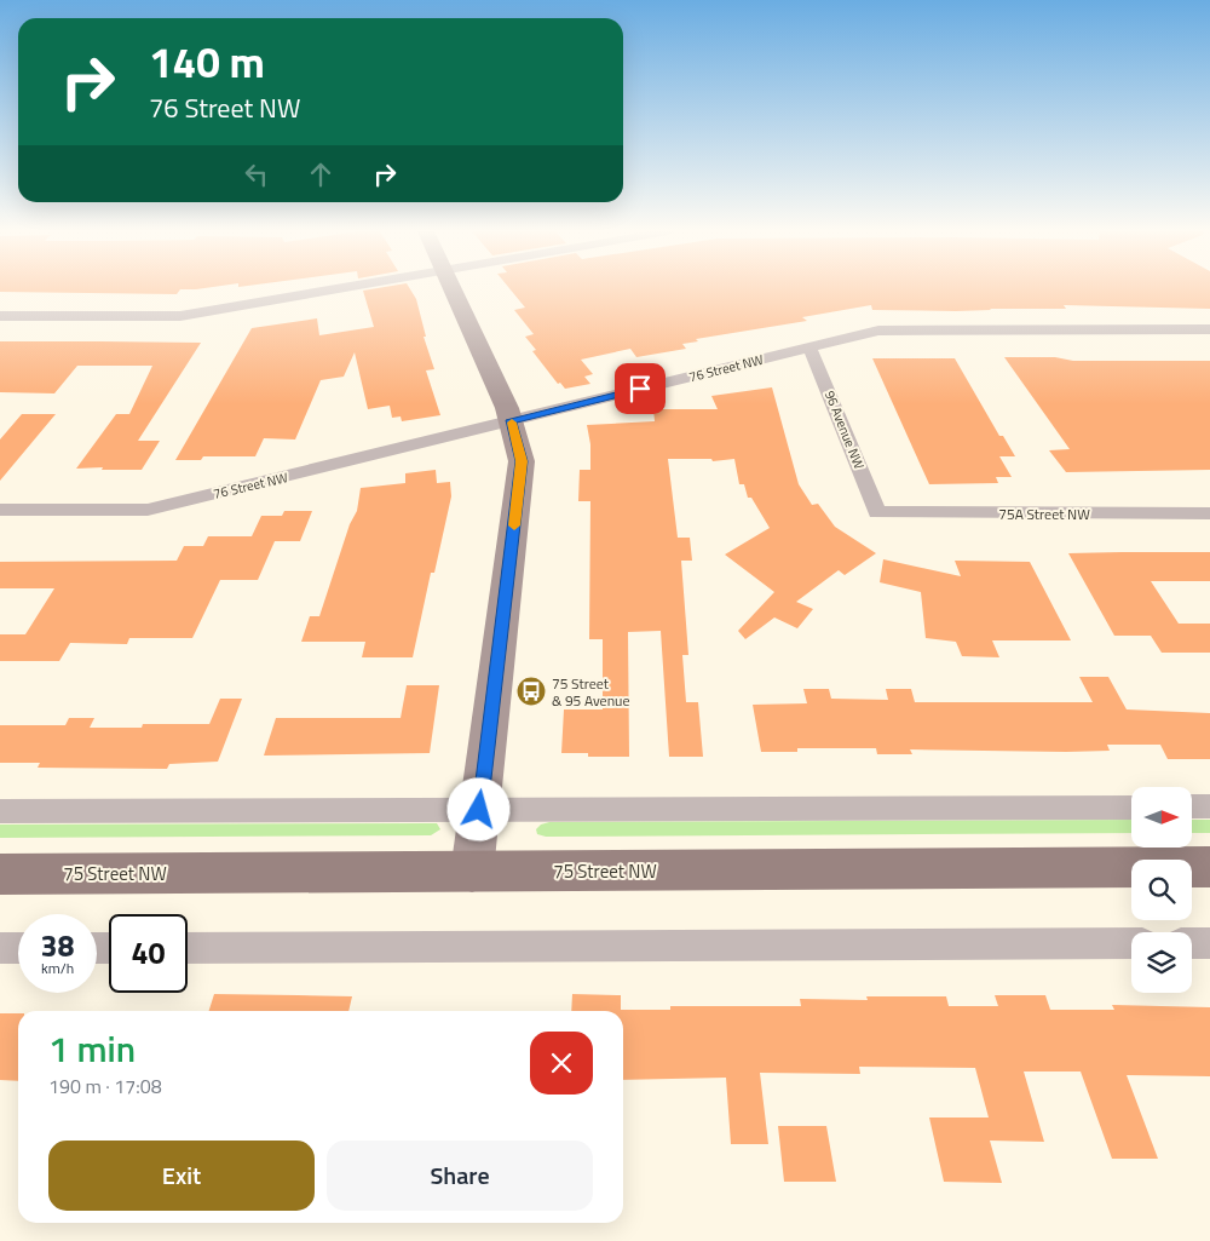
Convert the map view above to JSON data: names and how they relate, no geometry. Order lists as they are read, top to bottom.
{
  "streets": {
    "main road": ["75 Street NW"],
    "street": ["76 Street NW", "96 Avenue NW", "75A Street NW"]
  },
  "crossings": [
    ["76 Street NW", "96 Avenue NW"],
    ["96 Avenue NW", "75A Street NW"]
  ],
  "places": {
    "bus stop": ["75 Street & 95 Avenue"]
  },
  "north": "right",
  "page": {
    "turn": ["140 m", "76 Street NW"],
    "speed": "38 km/h",
    "limit": "40",
    "heading": ["1 min", "190 m · 17:08"],
    "buttons": ["Exit", "Share"]
  }
}
